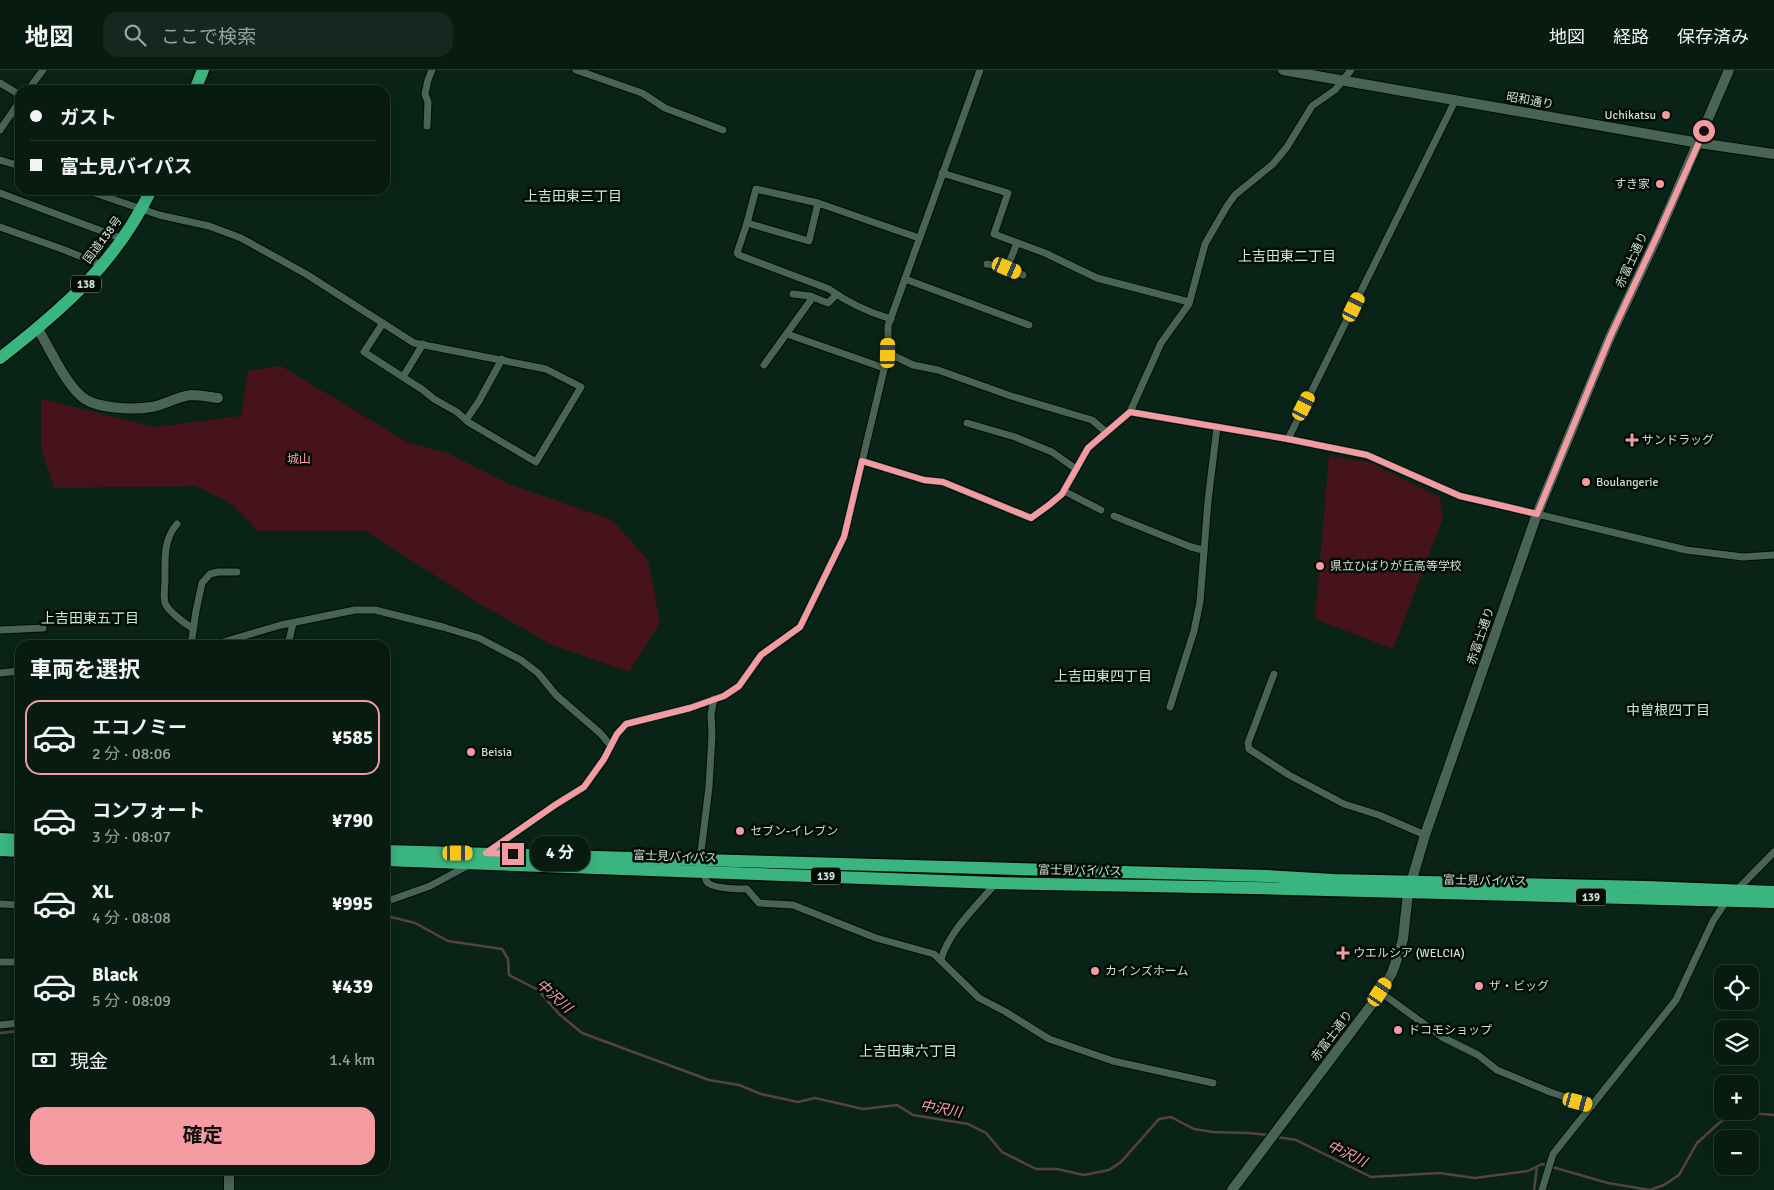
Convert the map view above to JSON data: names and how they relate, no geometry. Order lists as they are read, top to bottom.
{
  "streets": {
    "highway": [
      "国道138号",
      "138",
      "富士見バイパス",
      "139"
    ],
    "street": ["昭和通り", "赤富士通り"]
  },
  "crossings": [
    ["昭和通り", "赤富士通り"],
    ["赤富士通り", "富士見バイパス"]
  ],
  "districts": [
    "上吉田東三丁目",
    "上吉田東二丁目",
    "上吉田東五丁目",
    "上吉田東四丁目",
    "中曽根四丁目",
    "上吉田東六丁目"
  ],
  "water": ["中沢川"],
  "parks": ["城山"],
  "places": {
    "other": [
      "Uchikatsu",
      "すき家",
      "Boulangerie",
      "県立ひばりが丘高等学校",
      "Beisia",
      "セブン-イレブン",
      "カインズホーム",
      "ザ・ビッグ",
      "ドコモショップ"
    ],
    "health": ["サンドラッグ", "ウエルシア (WELCIA)"]
  },
  "page": {
    "header": "地図",
    "search": "ここで検索",
    "nav": ["地図", "経路", "保存済み"],
    "banner": ["ガスト", "富士見バイパス"],
    "heading": "車両を選択",
    "list": [
      {
        "name": "エコノミー",
        "note": "2 分 · 08:06",
        "value": "¥585"
      },
      {
        "name": "コンフォート",
        "note": "3 分 · 08:07",
        "value": "¥790"
      },
      {
        "name": "XL",
        "note": "4 分 · 08:08",
        "value": "¥995"
      },
      {
        "name": "Black",
        "note": "5 分 · 08:09",
        "value": "¥439"
      }
    ],
    "bubble": "4 分",
    "map_buttons": ["+", "−"],
    "pay": ["現金", "1.4 km"],
    "buttons": "確定"
  }
}
